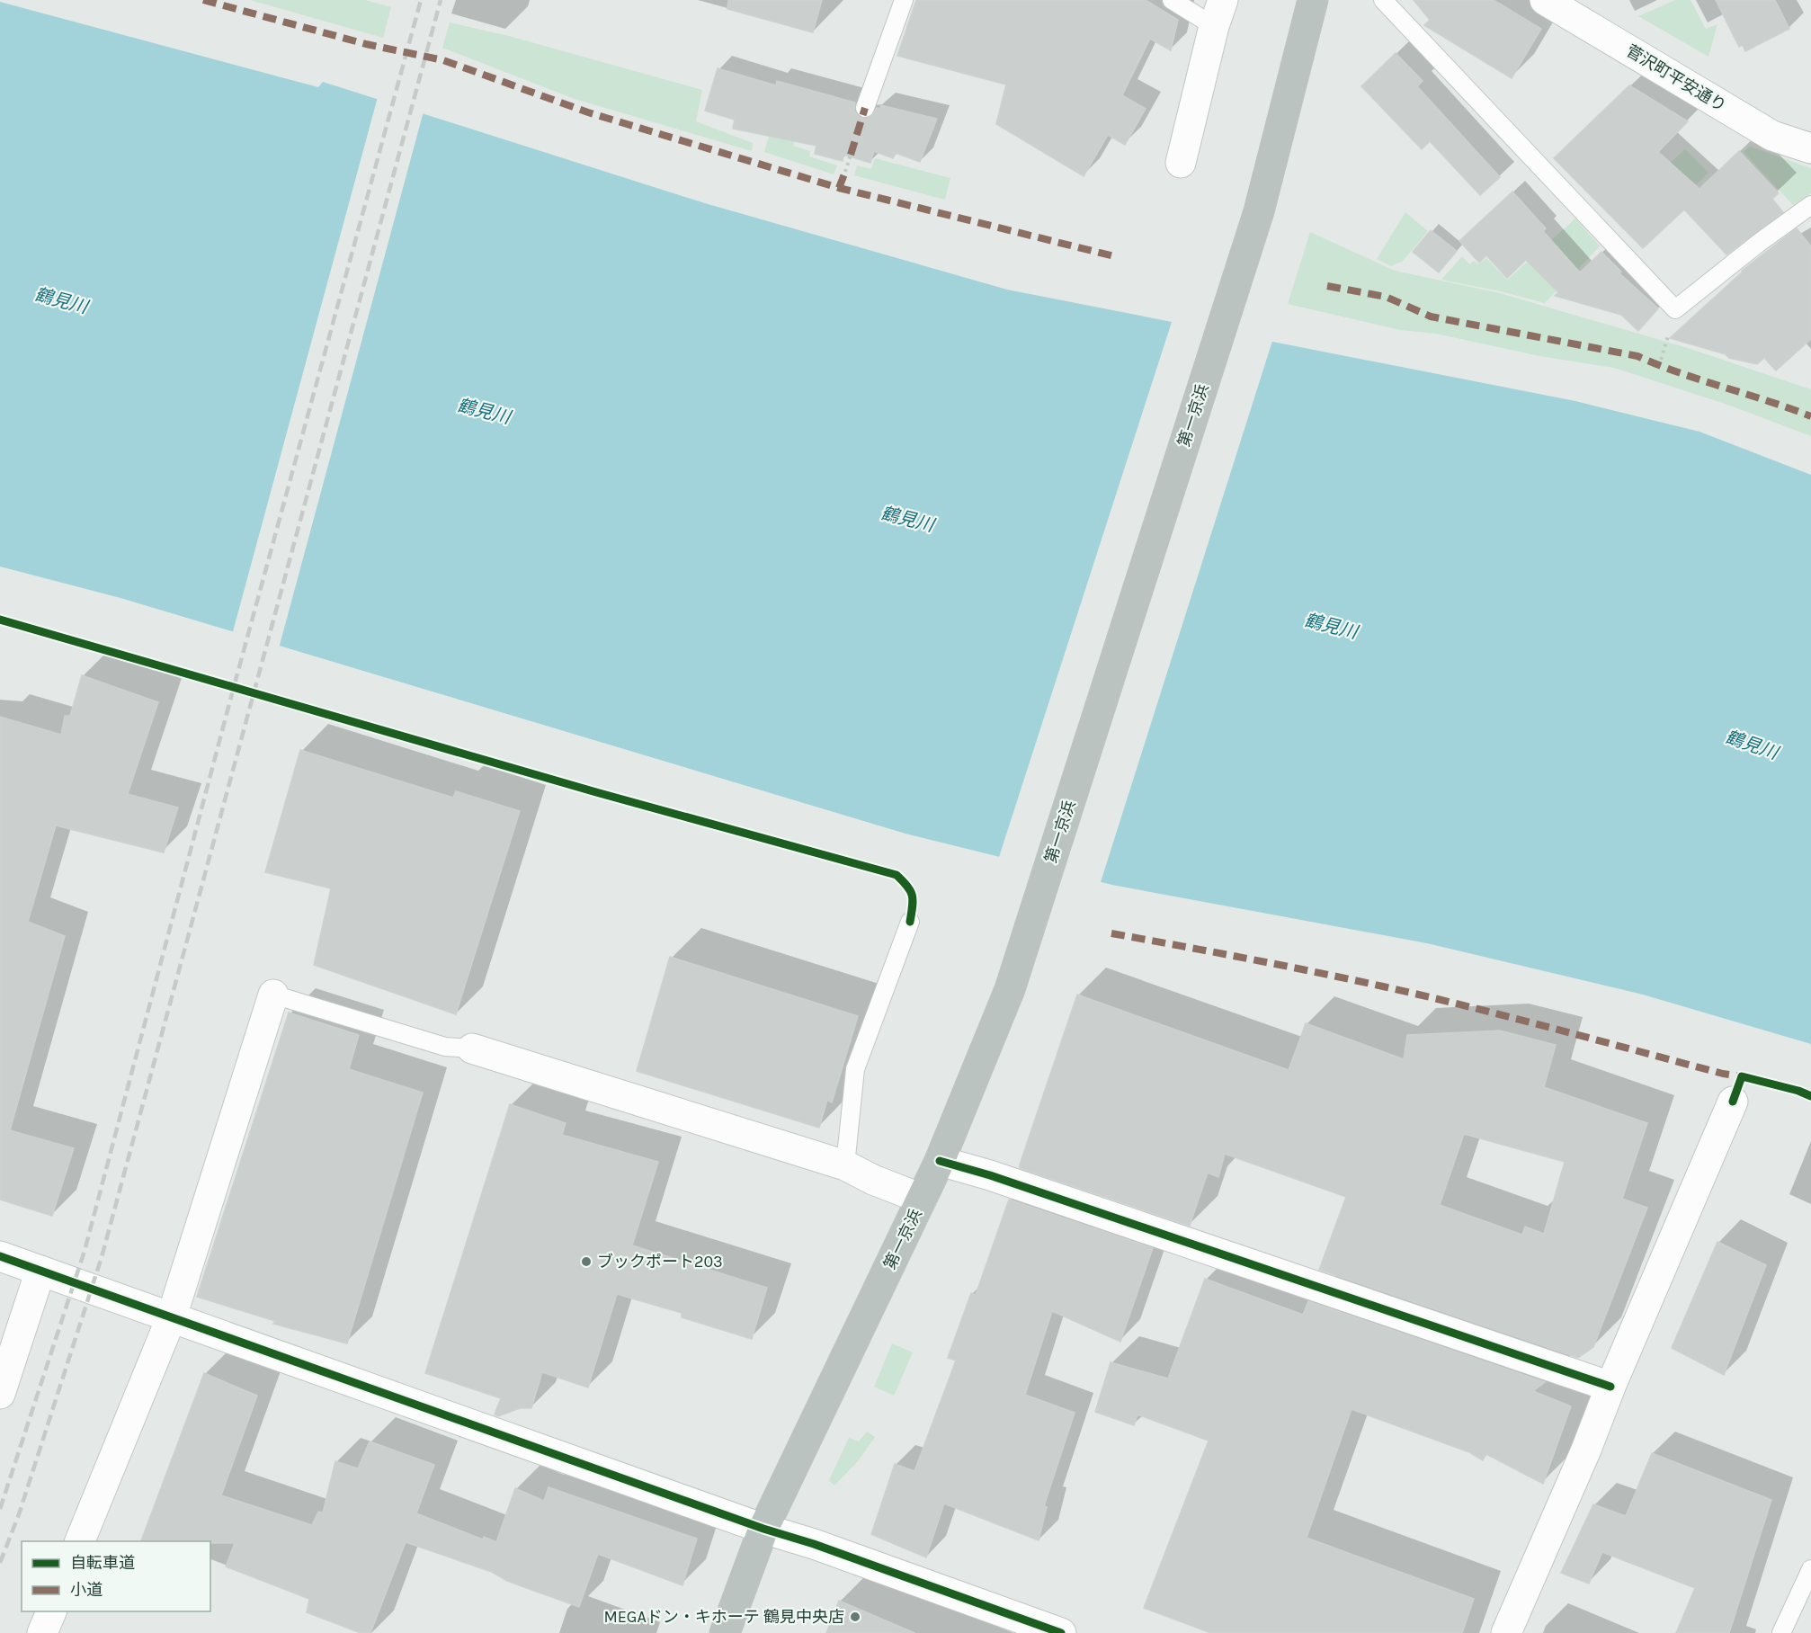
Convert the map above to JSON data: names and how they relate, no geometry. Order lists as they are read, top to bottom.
{
  "streets": {
    "highway": ["第一京浜"],
    "street": ["菅沢町平安通り"]
  },
  "water": ["鶴見川"],
  "places": ["ブックポート203", "MEGAドン・キホーテ 鶴見中央店"],
  "legend": ["自転車道", "小道"]
}
